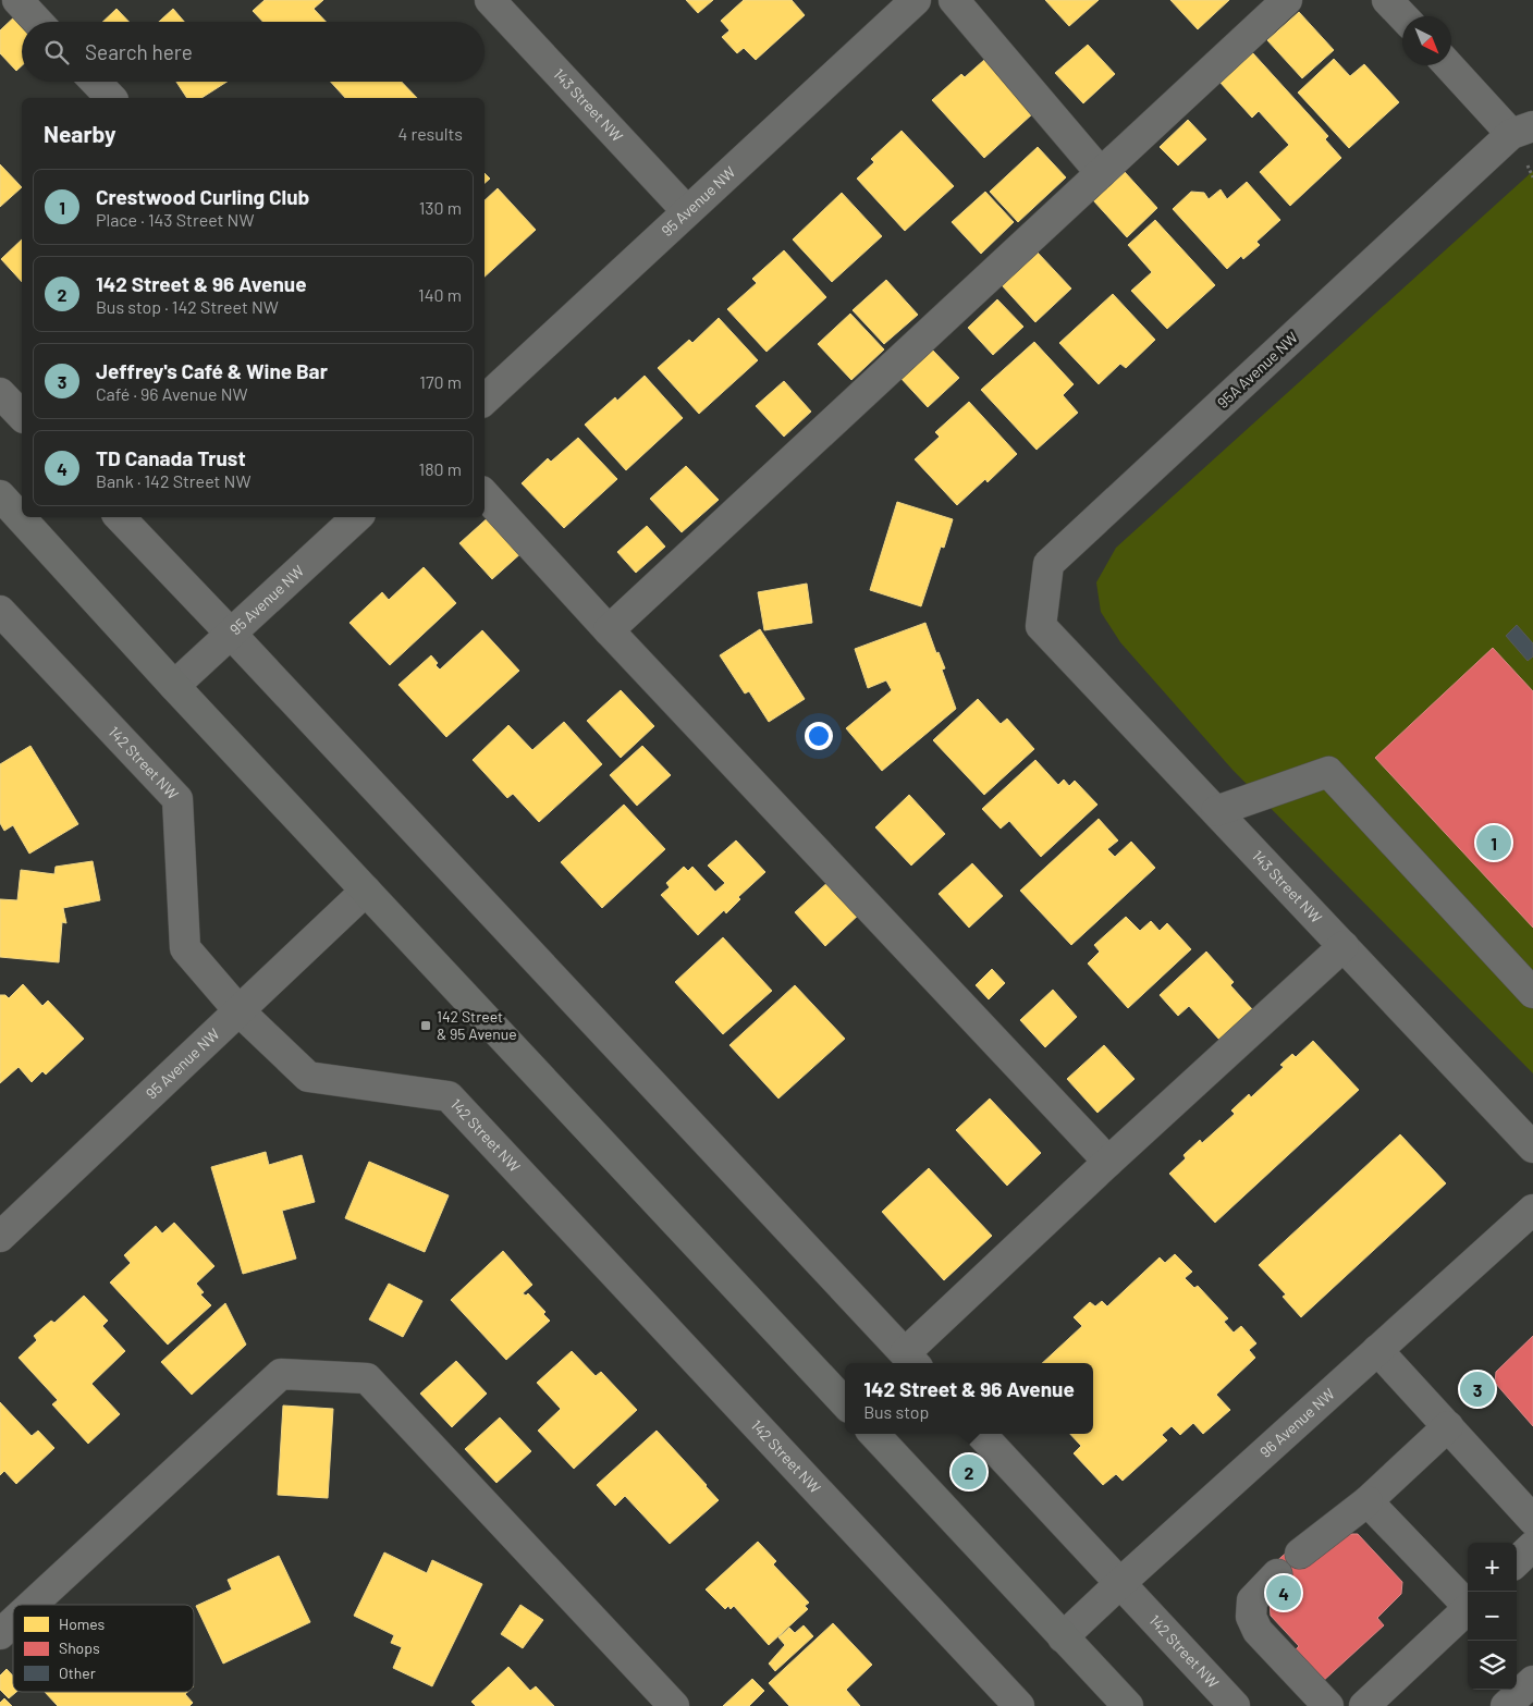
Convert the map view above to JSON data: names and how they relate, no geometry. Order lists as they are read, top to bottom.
{
  "streets": {
    "street": [
      "143 Street NW",
      "95 Avenue NW",
      "95A Avenue NW",
      "142 Street NW",
      "96 Avenue NW"
    ]
  },
  "crossings": [
    ["143 Street NW", "95 Avenue NW"],
    ["143 Street NW", "95A Avenue NW"],
    ["95 Avenue NW", "142 Street NW"],
    ["142 Street NW", "96 Avenue NW"]
  ],
  "places": {
    "transit": ["142 Street & 95 Avenue"]
  },
  "legend": ["Homes", "Shops", "Other"],
  "north": "bottom right",
  "page": {
    "search": "Search here",
    "heading": ["Nearby", "4 results"],
    "list": [
      {
        "mark": "1",
        "name": "Crestwood Curling Club",
        "note": "Place · 143 Street NW",
        "value": "130 m"
      },
      {
        "mark": "2",
        "name": "142 Street & 96 Avenue",
        "note": "Bus stop · 142 Street NW",
        "value": "140 m"
      },
      {
        "mark": "3",
        "name": "Jeffrey's Café & Wine Bar",
        "note": "Café · 96 Avenue NW",
        "value": "170 m"
      },
      {
        "mark": "4",
        "name": "TD Canada Trust",
        "note": "Bank · 142 Street NW",
        "value": "180 m"
      }
    ],
    "pins": [
      "1",
      "3",
      "2",
      "4"
    ],
    "popup": ["142 Street & 96 Avenue", "Bus stop"],
    "map_buttons": ["+", "−"]
  }
}
